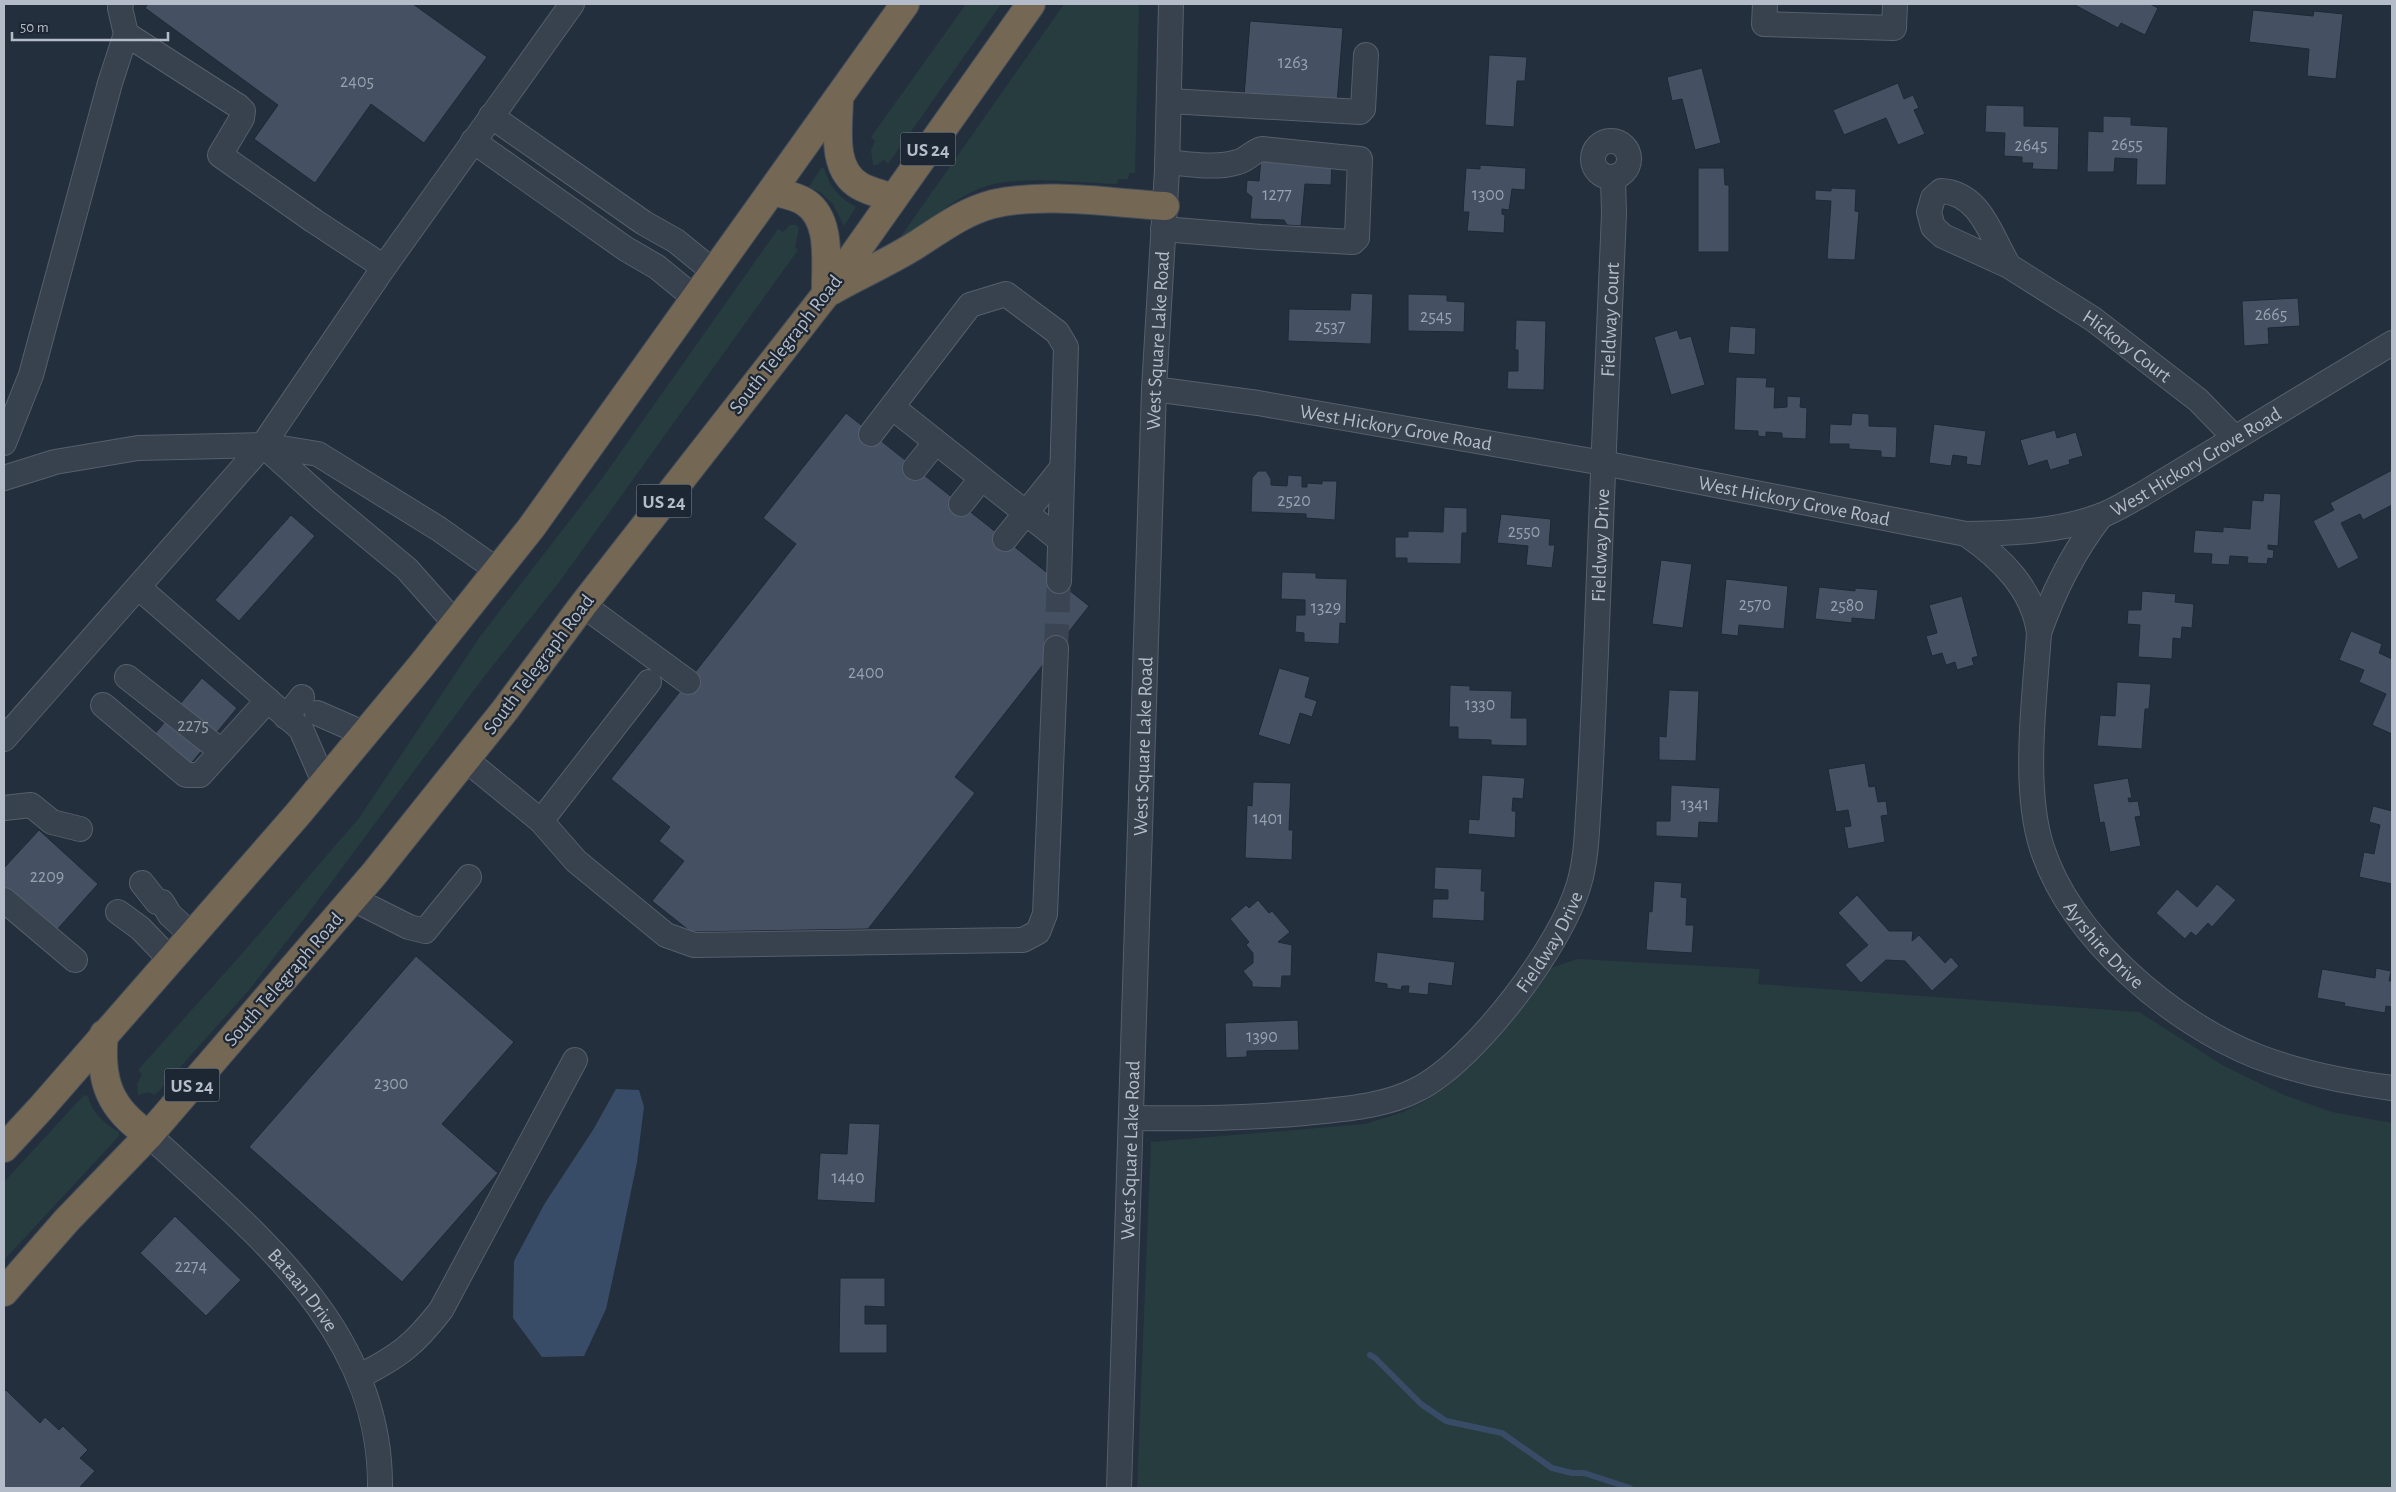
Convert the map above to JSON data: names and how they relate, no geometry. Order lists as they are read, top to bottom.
{
  "streets": {
    "highway": ["US 24", "South Telegraph Road"],
    "street": [
      "Fieldway Court",
      "West Square Lake Road",
      "Hickory Court",
      "West Hickory Grove Road",
      "Fieldway Drive",
      "Ayrshire Drive",
      "Bataan Drive"
    ]
  },
  "crossings": [
    ["Fieldway Court", "West Hickory Grove Road"],
    ["Fieldway Court", "Fieldway Drive"],
    ["West Square Lake Road", "West Hickory Grove Road"],
    ["West Square Lake Road", "Fieldway Drive"],
    ["South Telegraph Road", "Bataan Drive"],
    ["Hickory Court", "West Hickory Grove Road"],
    ["West Hickory Grove Road", "Fieldway Drive"],
    ["West Hickory Grove Road", "Ayrshire Drive"]
  ],
  "house_numbers": [
    "1263",
    "2405",
    "2655",
    "2645",
    "1277",
    "1300",
    "2665",
    "2545",
    "2537",
    "2520",
    "2550",
    "2570",
    "2580",
    "1329",
    "2400",
    "1330",
    "2275",
    "1341",
    "1401",
    "2209",
    "1390",
    "2300",
    "1440",
    "2274"
  ],
  "scale_bar": "50 m"
}
